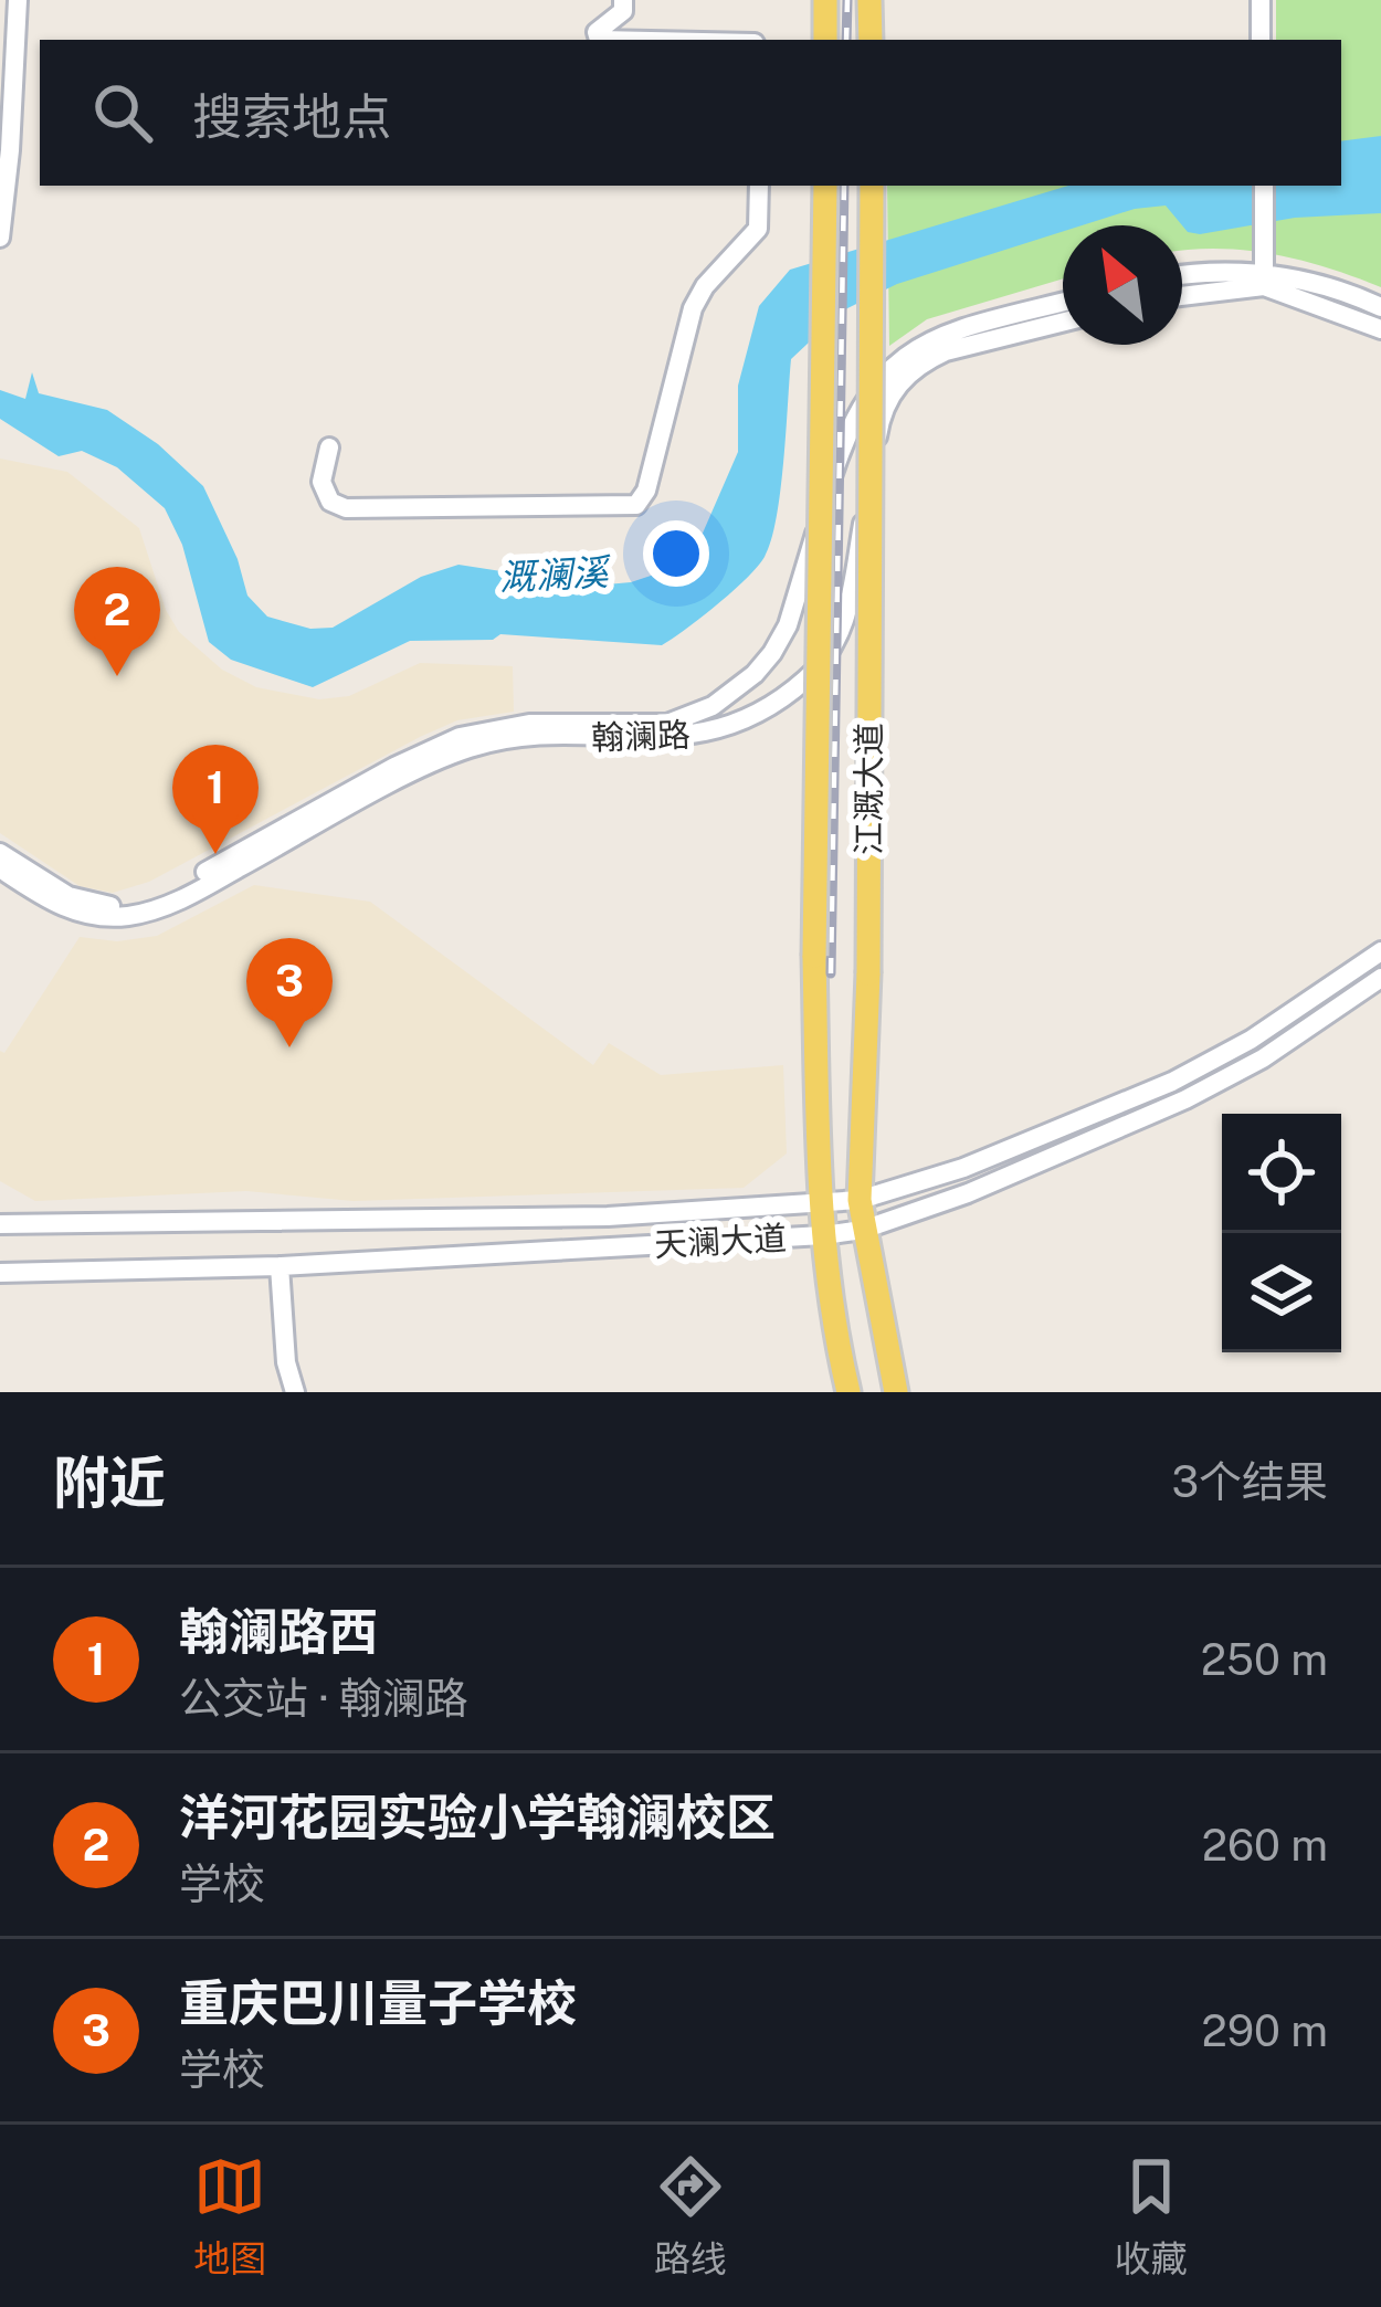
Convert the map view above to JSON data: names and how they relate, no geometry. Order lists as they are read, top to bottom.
{
  "streets": {
    "main road": ["江溉大道"],
    "street": ["翰澜路", "天澜大道"]
  },
  "crossings": [
    ["江溉大道", "天澜大道"]
  ],
  "water": ["溉澜溪"],
  "north": "top left",
  "page": {
    "search": "搜索地点",
    "pins": ["2", "1", "3"],
    "heading": ["附近", "3个结果"],
    "list": [
      {
        "mark": "1",
        "name": "翰澜路西",
        "note": "公交站 · 翰澜路",
        "value": "250 m"
      },
      {
        "mark": "2",
        "name": "洋河花园实验小学翰澜校区",
        "note": "学校",
        "value": "260 m"
      },
      {
        "mark": "3",
        "name": "重庆巴川量子学校",
        "note": "学校",
        "value": "290 m"
      }
    ],
    "nav": ["地图", "路线", "收藏"]
  }
}
